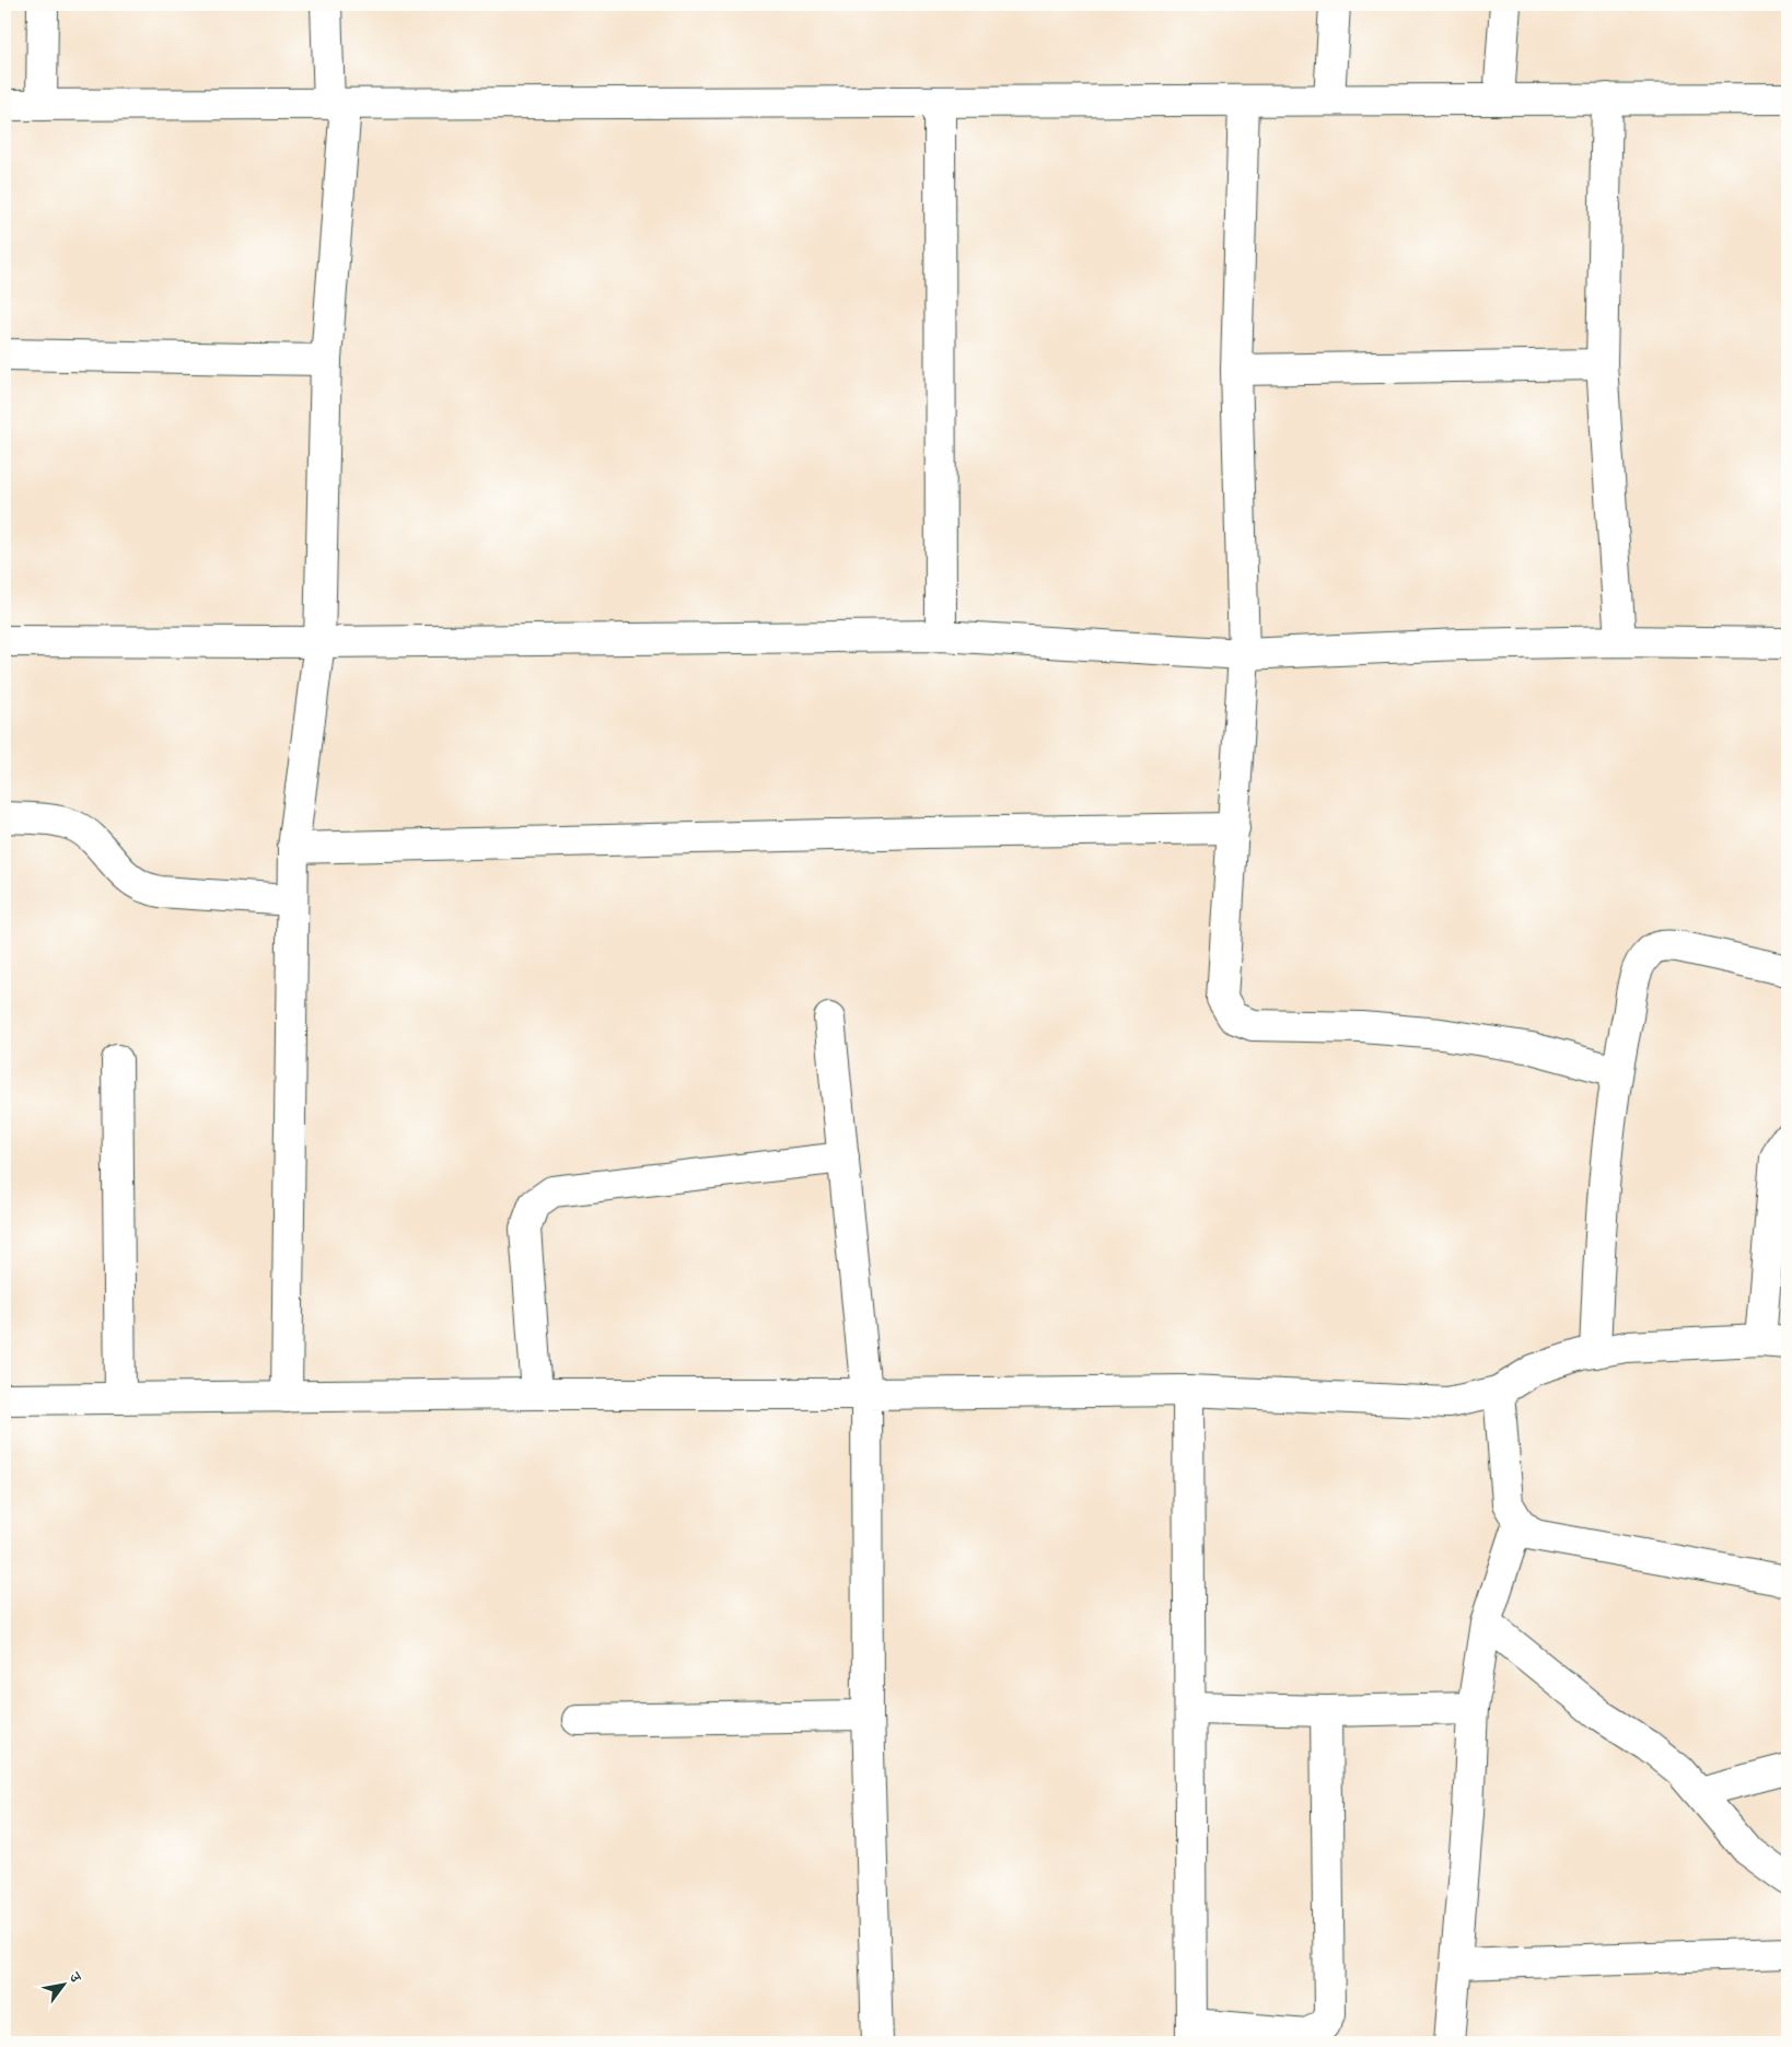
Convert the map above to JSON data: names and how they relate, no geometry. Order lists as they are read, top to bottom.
{
  "north": "top right"
}
